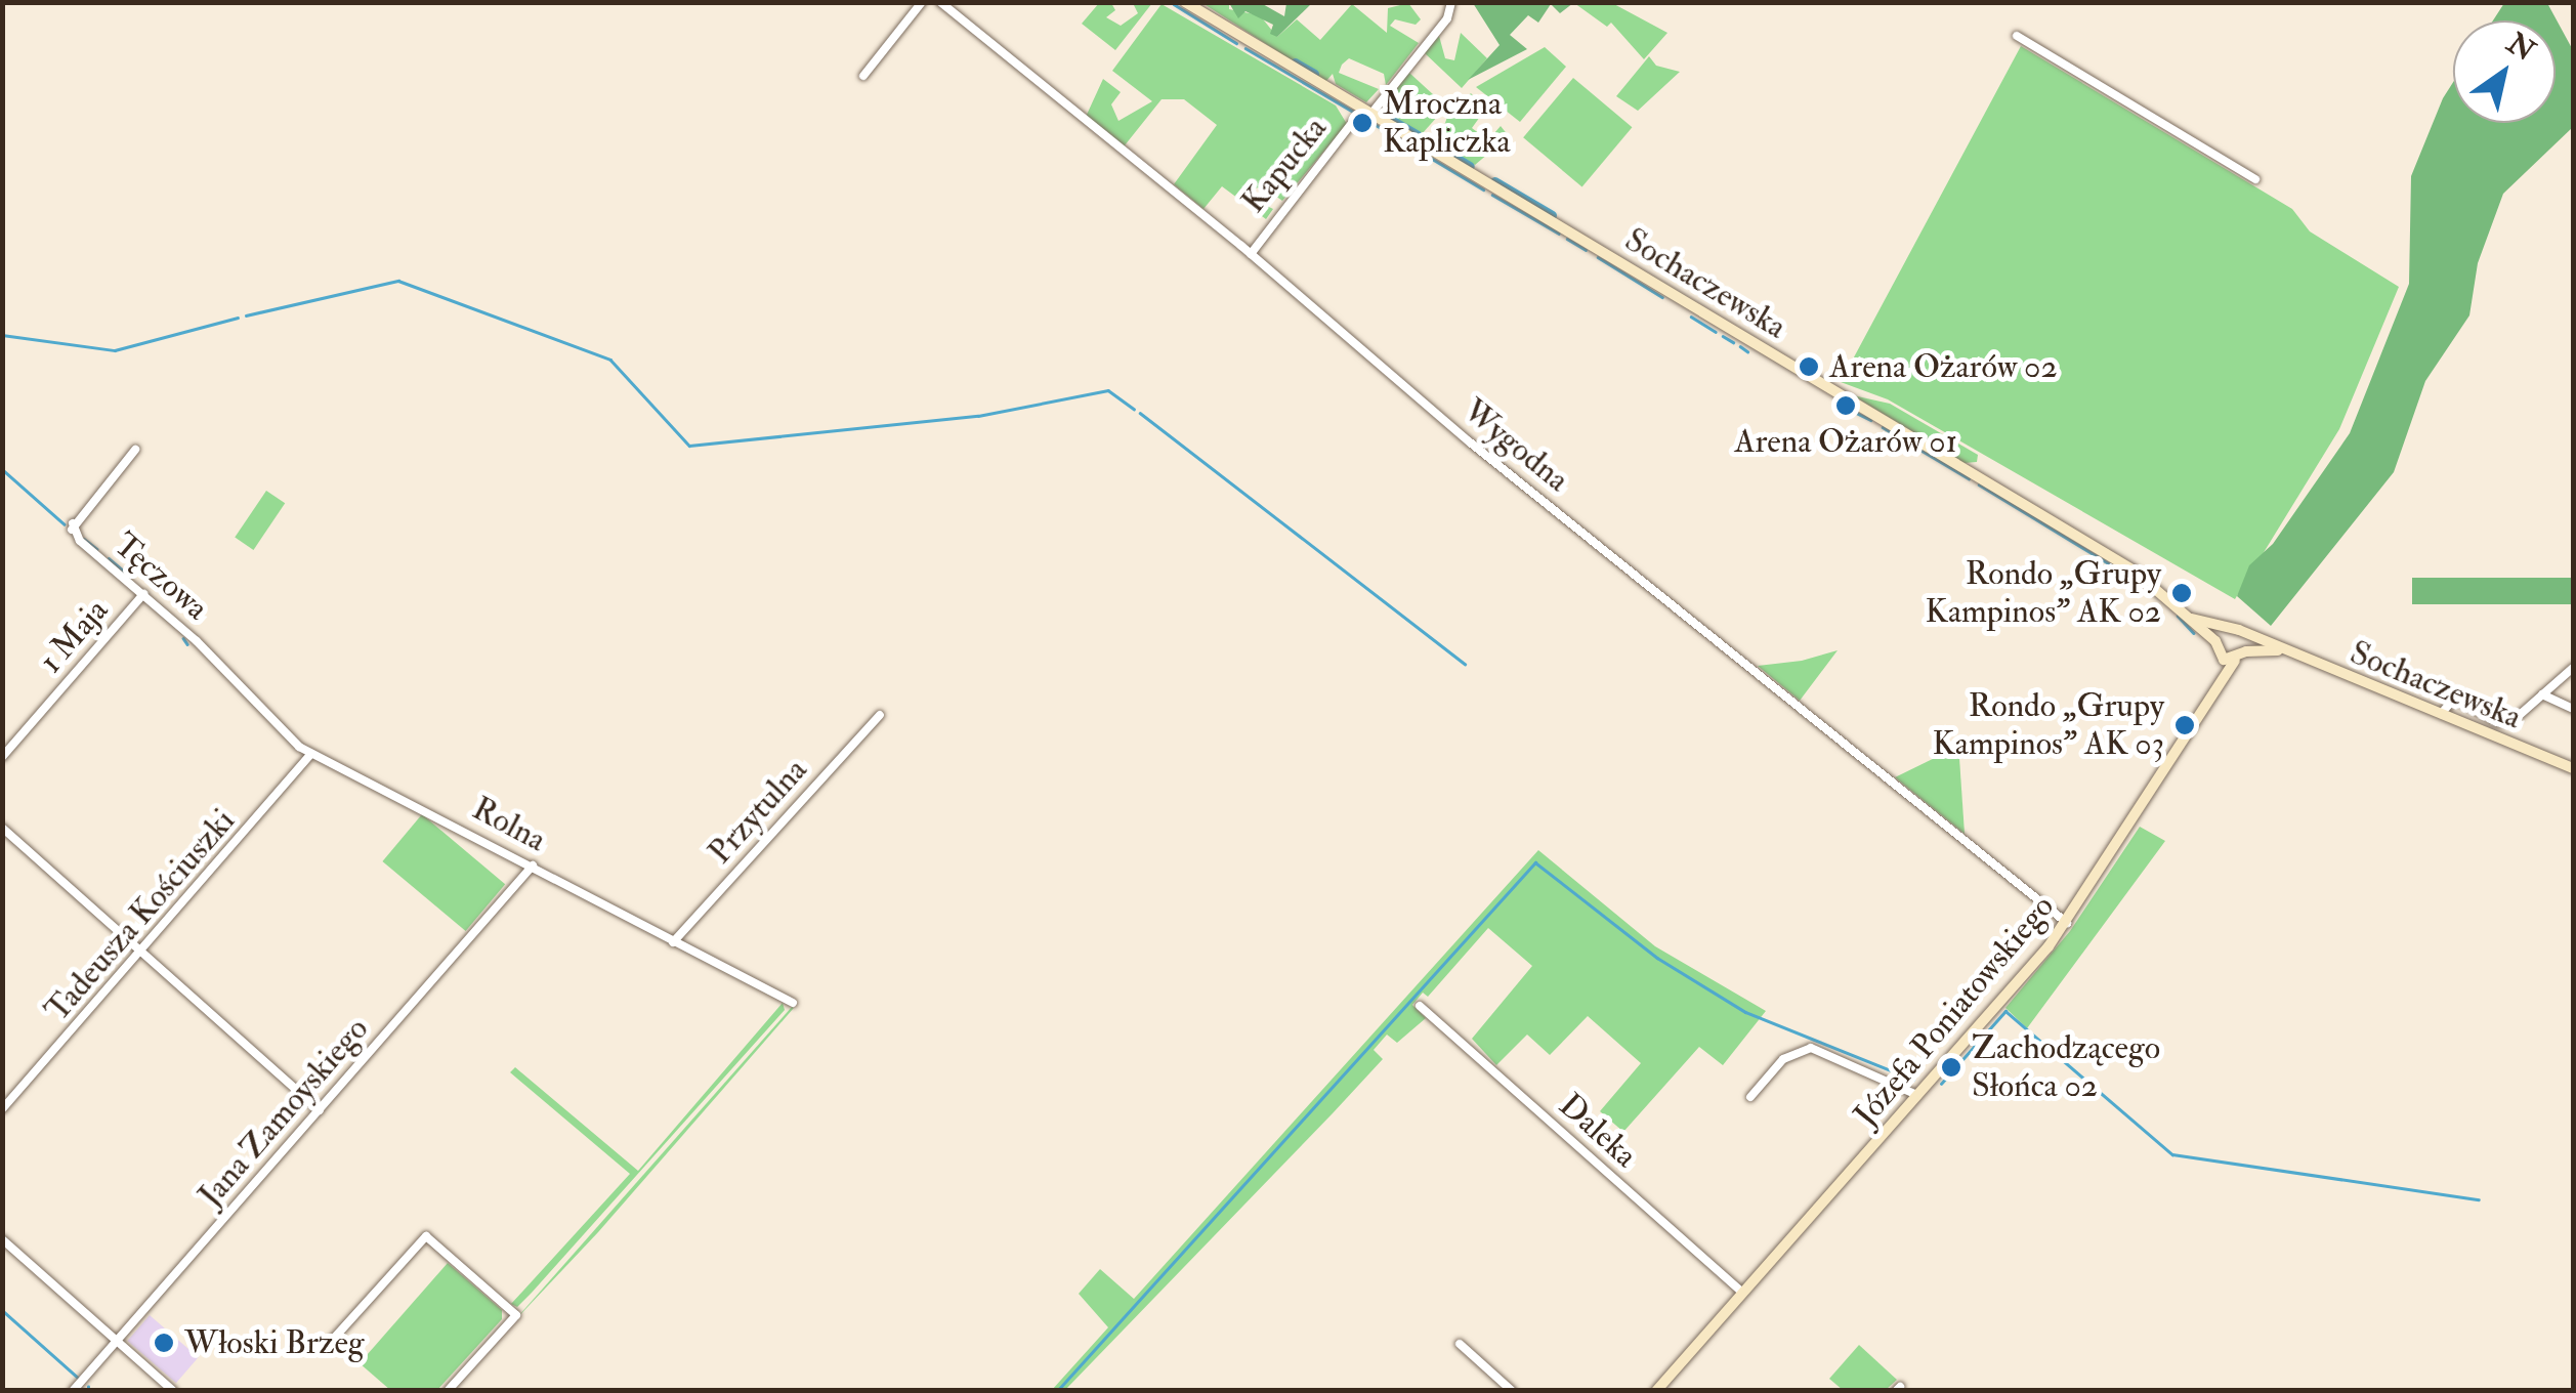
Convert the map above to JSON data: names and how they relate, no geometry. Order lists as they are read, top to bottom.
{
  "streets": {
    "street": [
      "Kapucka",
      "Sochaczewska",
      "Wygodna",
      "Tęczowa",
      "1 Maja",
      "Przytulna",
      "Rolna",
      "Tadeusza Kościuszki",
      "Józefa Poniatowskiego",
      "Jana Zamoyskiego",
      "Daleka"
    ]
  },
  "crossings": [
    ["Kapucka", "Sochaczewska"],
    ["Kapucka", "Wygodna"],
    ["Sochaczewska", "Józefa Poniatowskiego"],
    ["Wygodna", "Józefa Poniatowskiego"],
    ["Tęczowa", "1 Maja"],
    ["Tęczowa", "Rolna"],
    ["Przytulna", "Rolna"],
    ["Rolna", "Tadeusza Kościuszki"],
    ["Rolna", "Jana Zamoyskiego"],
    ["Józefa Poniatowskiego", "Daleka"]
  ],
  "places": [
    "Mroczna Kapliczka",
    "Arena Ożarów 02",
    "Arena Ożarów 01",
    "Rondo „Grupy Kampinos” AK 02",
    "Rondo „Grupy Kampinos” AK 03",
    "Zachodzącego Słońca 02",
    "Włoski Brzeg"
  ],
  "north": "top right"
}
